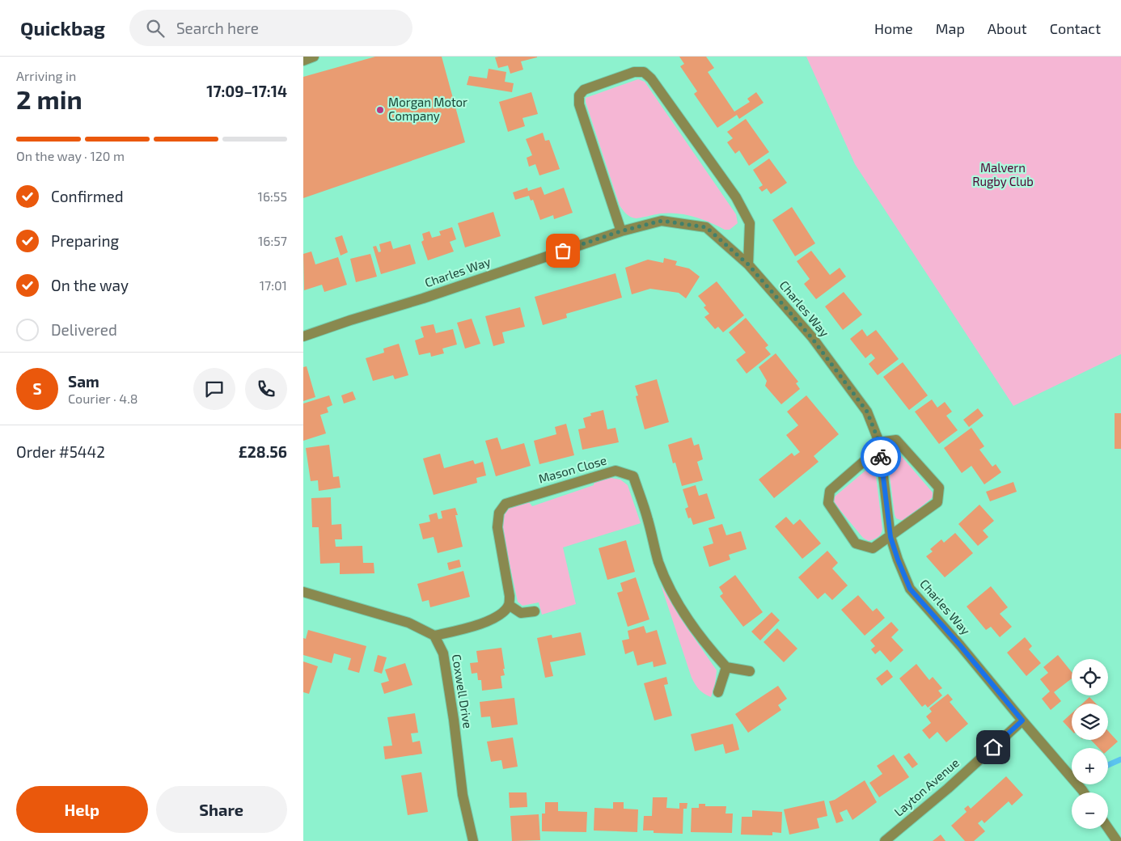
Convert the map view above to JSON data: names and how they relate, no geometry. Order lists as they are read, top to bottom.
{
  "streets": {
    "street": [
      "Charles Way",
      "Mason Close",
      "Coxwell Drive",
      "Layton Avenue"
    ]
  },
  "crossings": [
    ["Charles Way", "Layton Avenue"]
  ],
  "parks": ["Malvern Rugby Club"],
  "places": ["Morgan Motor Company"],
  "page": {
    "header": "Quickbag",
    "search": "Search here",
    "nav": [
      "Home",
      "Map",
      "About",
      "Contact"
    ],
    "heading": ["2 min", "Arriving in", "17:09–17:14"],
    "panel": [
      "Sam",
      "Courier · 4.8",
      "Order #5442",
      "£28.56"
    ],
    "bar": "On the way · 120 m",
    "list": [
      ["Confirmed", "16:55"],
      ["Preparing", "16:57"],
      ["On the way", "17:01"],
      "Delivered"
    ],
    "round": "S",
    "map_buttons": ["+", "−"],
    "buttons": ["Help", "Share"]
  }
}
